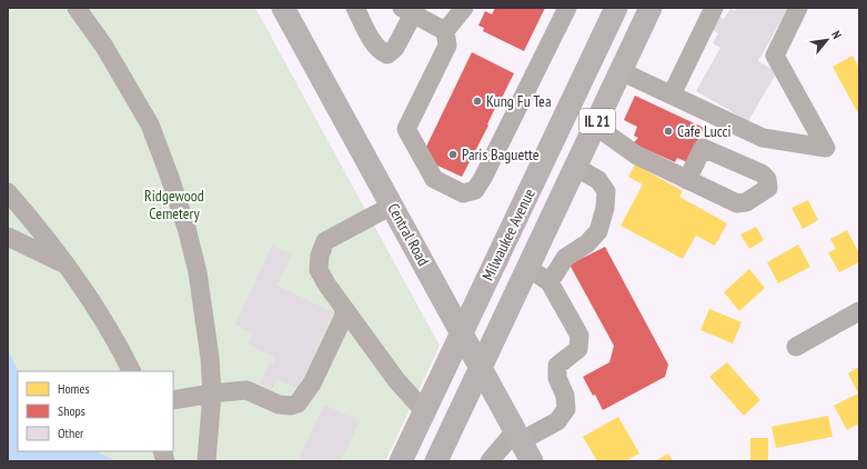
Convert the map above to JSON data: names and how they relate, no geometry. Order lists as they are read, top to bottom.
{
  "streets": {
    "main road": ["IL 21", "Central Road", "Milwaukee Avenue"]
  },
  "crossings": [
    ["Central Road", "Milwaukee Avenue"]
  ],
  "parks": ["Ridgewood Cemetery"],
  "places": ["Kung Fu Tea", "Cafe Lucci", "Paris Baguette"],
  "legend": ["Homes", "Shops", "Other"],
  "north": "top right"
}
